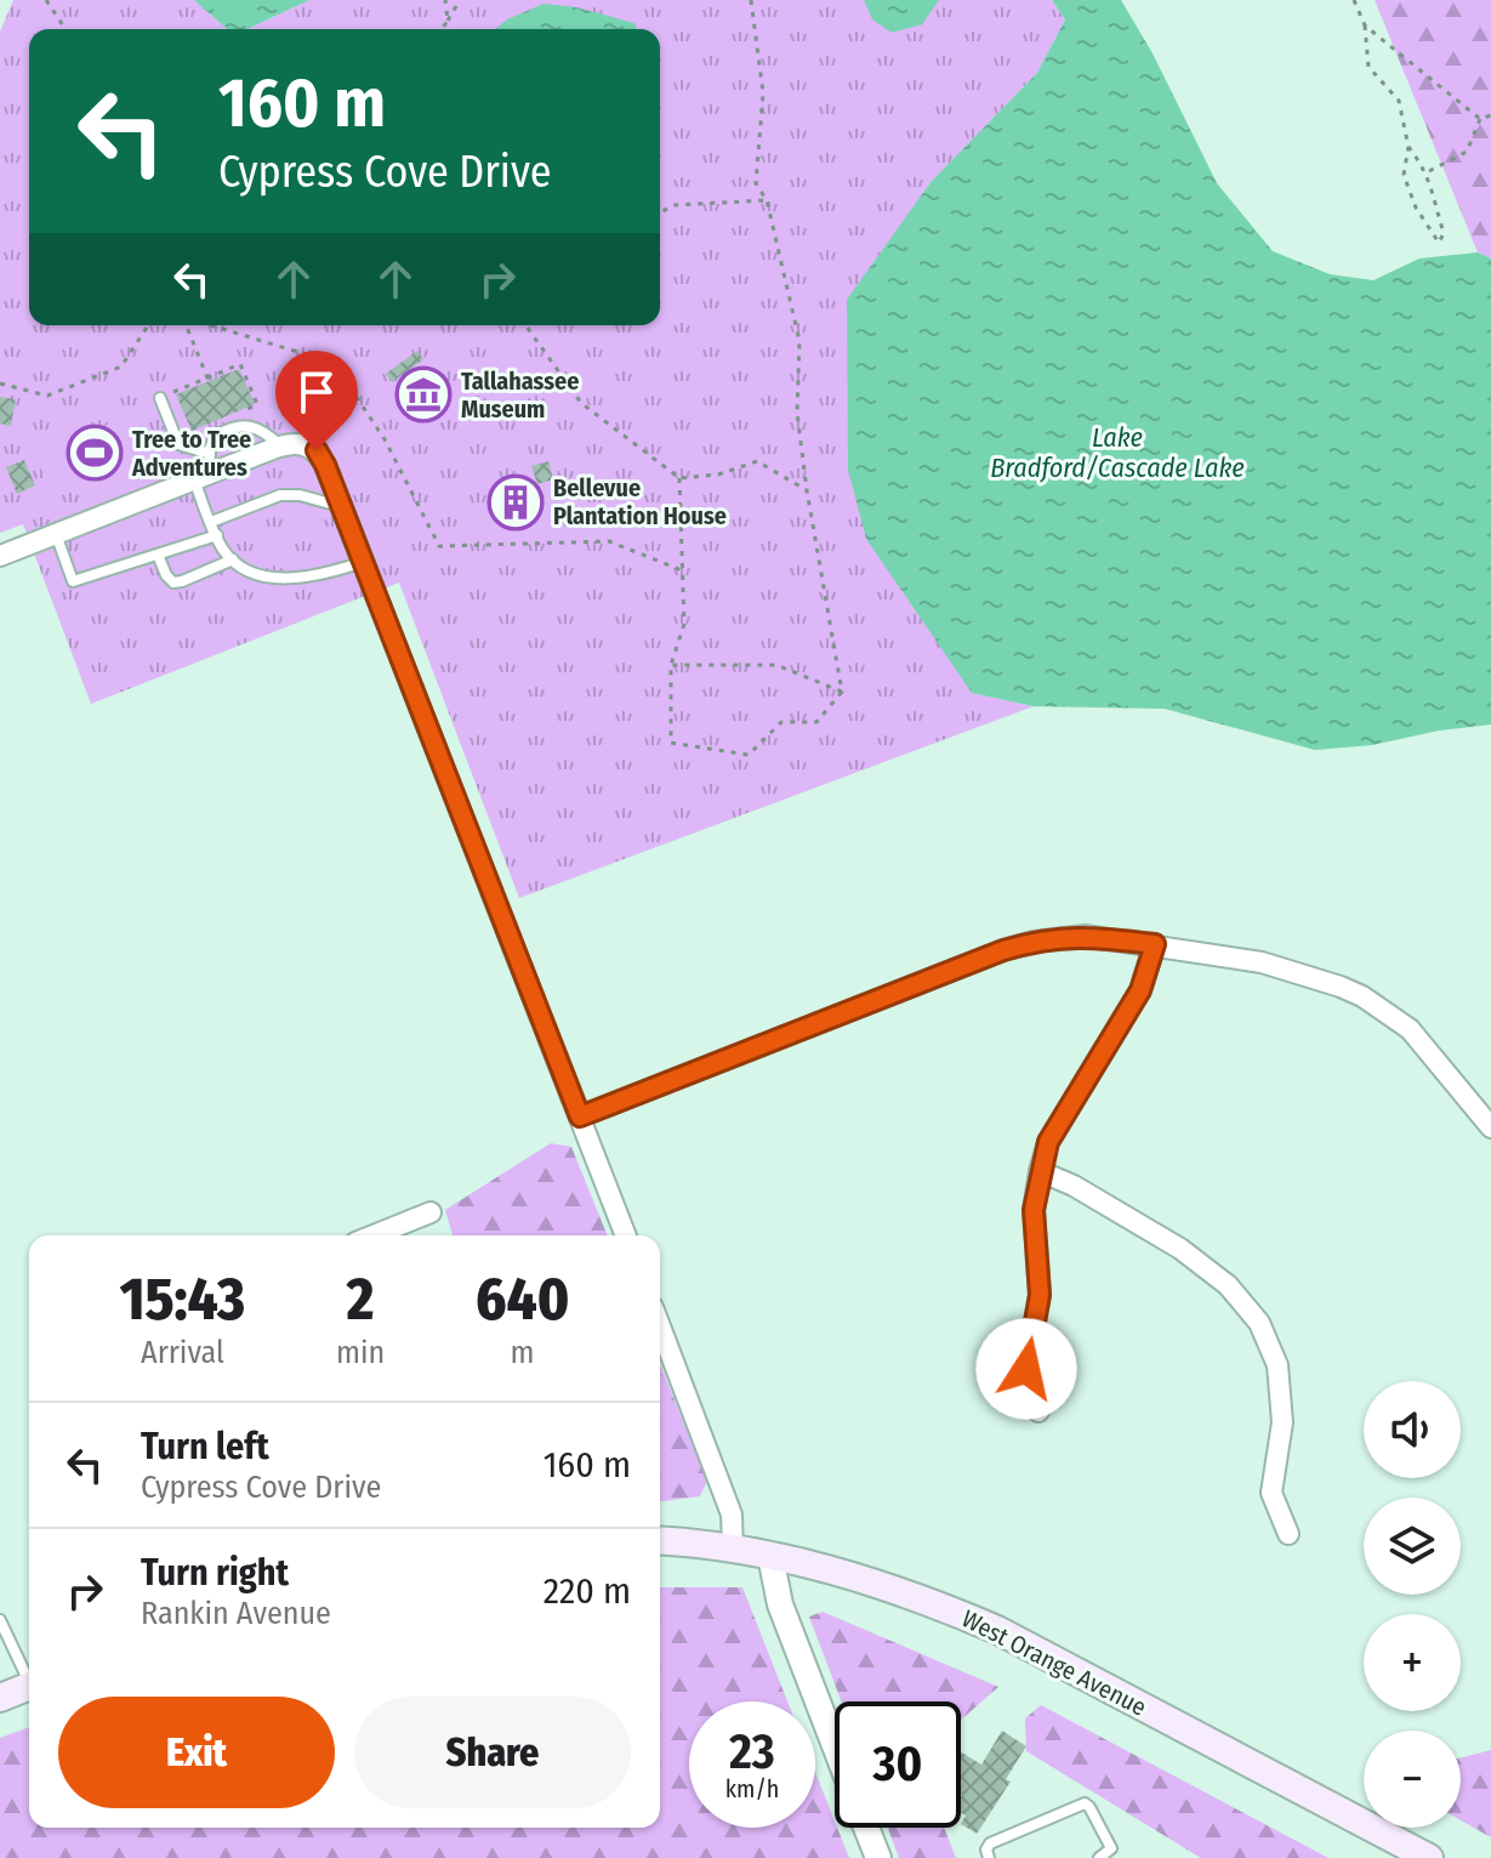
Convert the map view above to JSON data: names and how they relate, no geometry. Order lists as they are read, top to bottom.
{
  "streets": {
    "main road": ["West Orange Avenue"]
  },
  "water": ["Lake Bradford/Cascade Lake"],
  "places": {
    "museum": ["Tallahassee Museum"],
    "sports": ["Tree to Tree Adventures"],
    "building": ["Bellevue Plantation House"]
  },
  "page": {
    "turn": ["160 m", "Cypress Cove Drive"],
    "eta": [
      "15:43",
      "Arrival",
      "2",
      "min",
      "640",
      "m"
    ],
    "map_buttons": ["+", "−"],
    "list": [
      {
        "name": "Turn left",
        "note": "Cypress Cove Drive",
        "value": "160 m"
      },
      {
        "name": "Turn right",
        "note": "Rankin Avenue",
        "value": "220 m"
      }
    ],
    "buttons": ["Exit", "Share"],
    "speed": "23 km/h",
    "limit": "30"
  }
}
